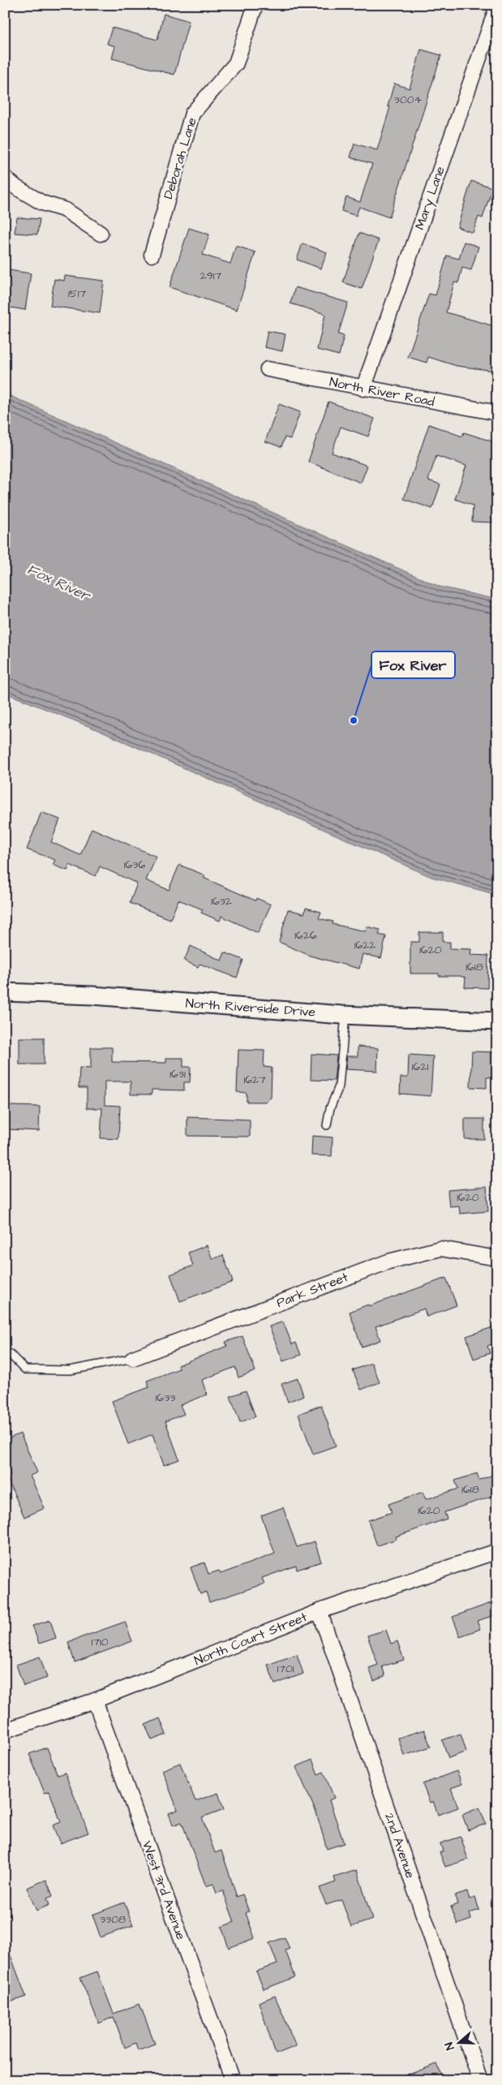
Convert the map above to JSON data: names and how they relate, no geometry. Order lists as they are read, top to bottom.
{
  "streets": {
    "street": [
      "Deborah Lane",
      "Mary Lane",
      "North River Road",
      "North Riverside Drive",
      "Park Street",
      "North Court Street",
      "2nd Avenue",
      "West 3rd Avenue"
    ]
  },
  "crossings": [
    ["Mary Lane", "North River Road"],
    ["North Court Street", "2nd Avenue"],
    ["North Court Street", "West 3rd Avenue"]
  ],
  "water": ["Fox River"],
  "places": ["Fox River"],
  "house_numbers": [
    "3004",
    "2917",
    "1517",
    "1636",
    "1632",
    "1626",
    "1622",
    "1620",
    "1618",
    "1621",
    "1631",
    "1627",
    "1620",
    "1633",
    "1618",
    "1620",
    "1710",
    "1701",
    "3308"
  ],
  "north": "left"
}
